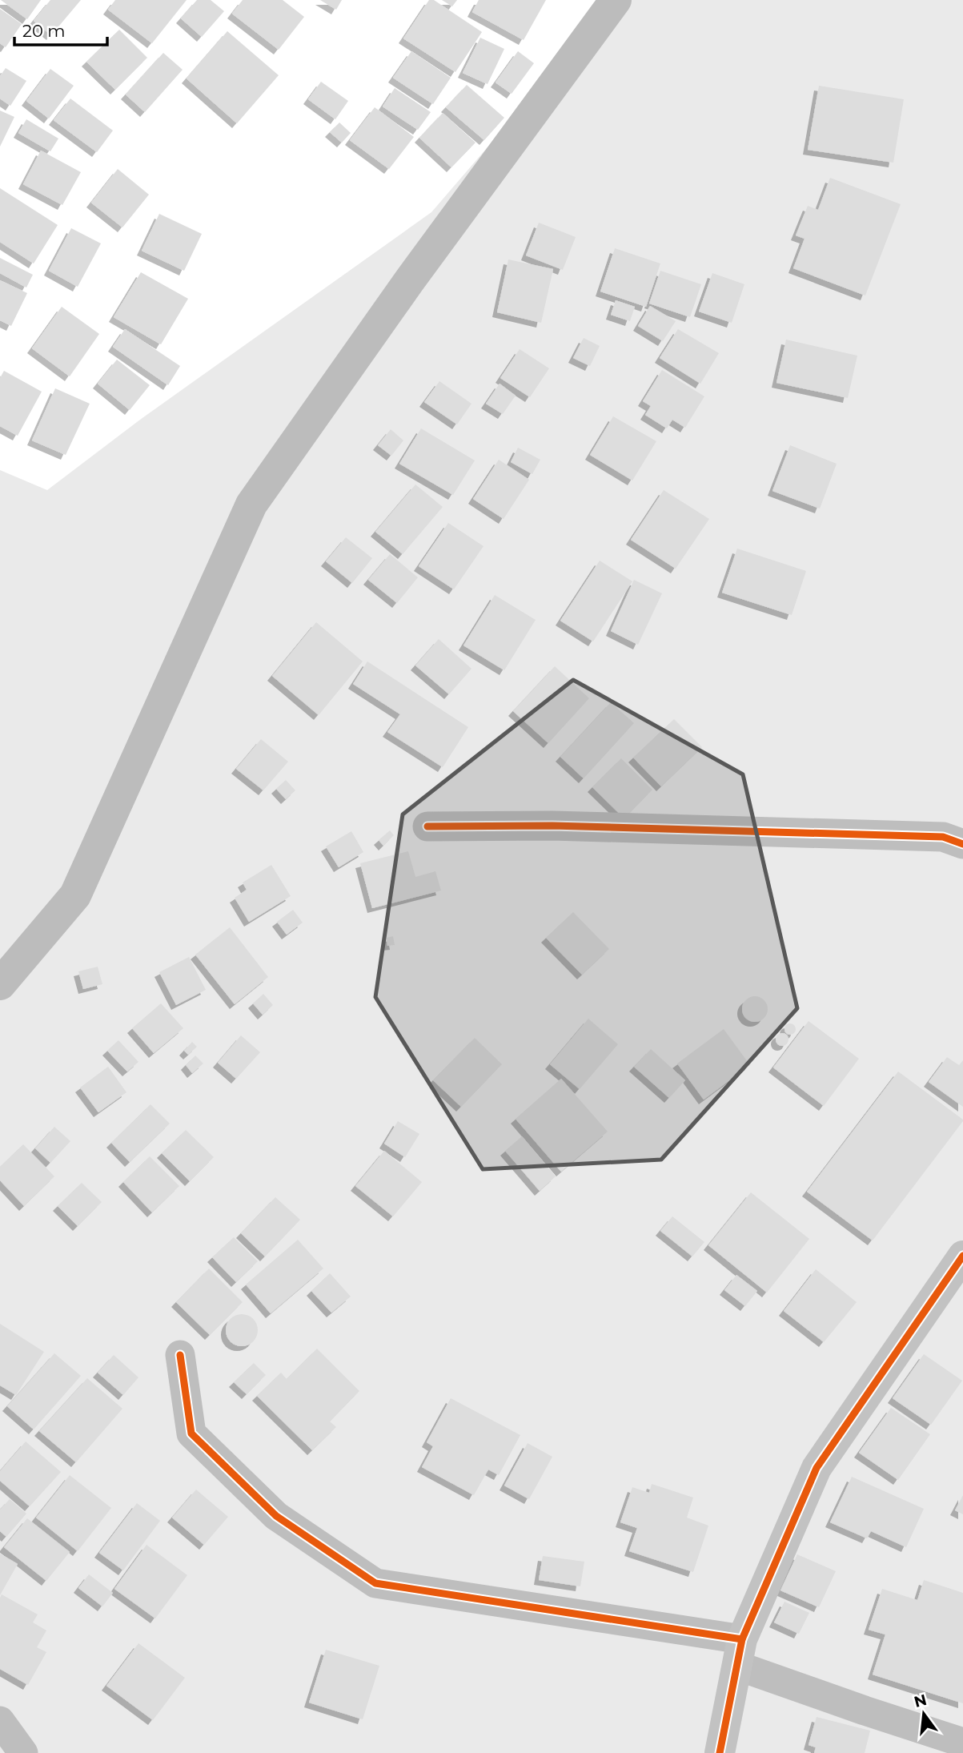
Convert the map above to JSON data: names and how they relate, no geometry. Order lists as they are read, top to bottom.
{
  "scale_bar": "20 m",
  "north": "top"
}
